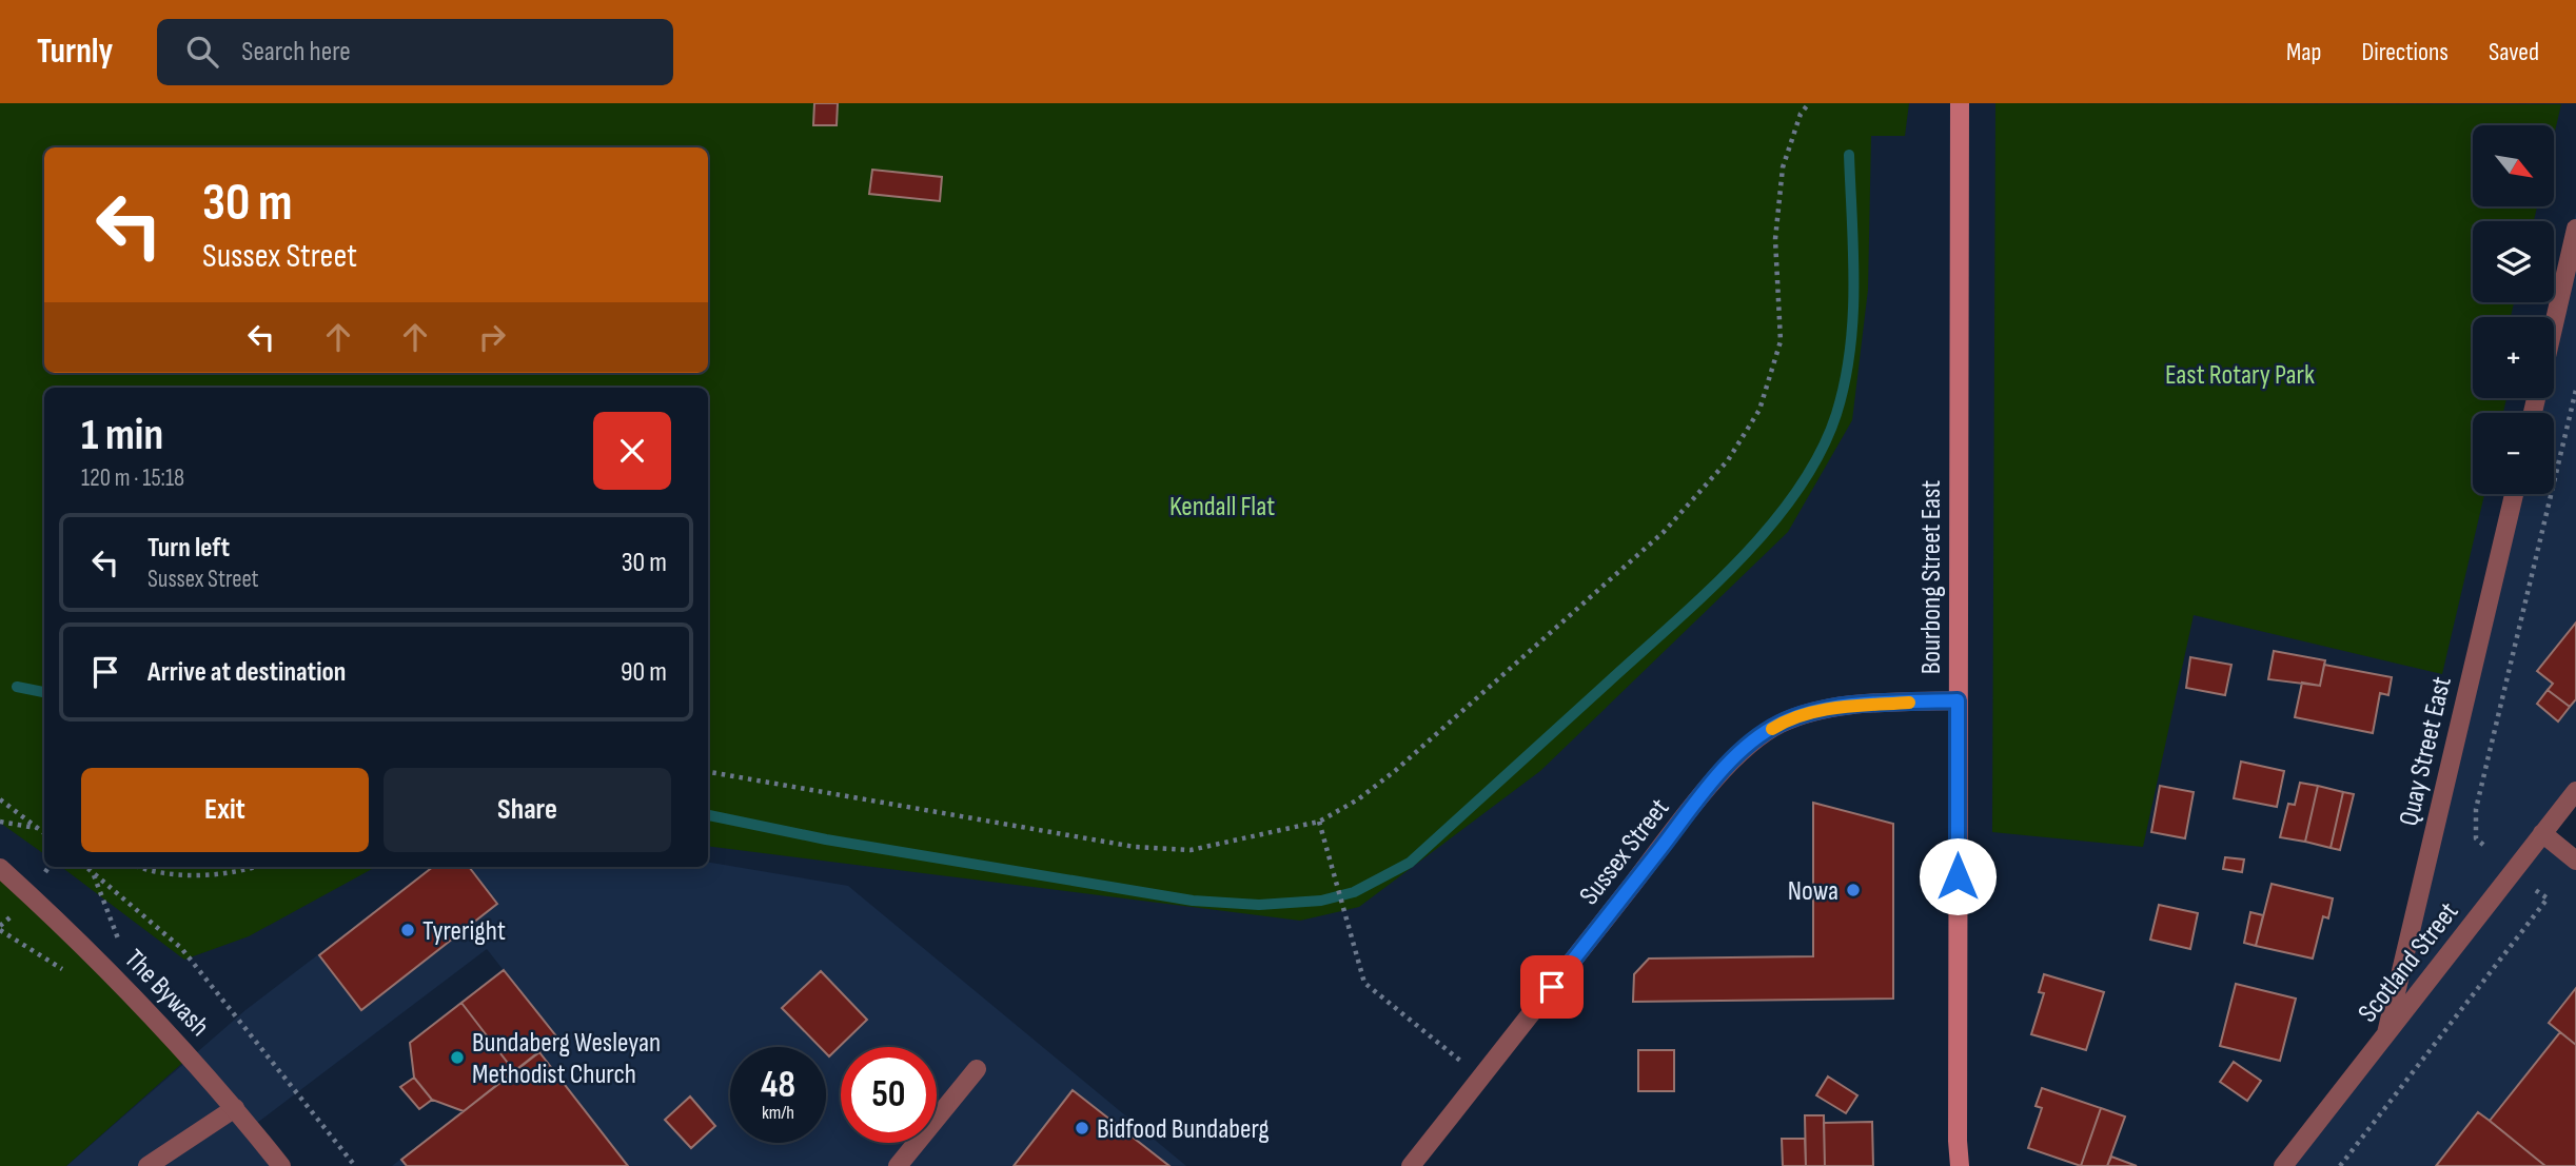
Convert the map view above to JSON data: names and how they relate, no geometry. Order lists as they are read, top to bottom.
{
  "streets": {
    "main road": ["Bourbong Street East"],
    "street": [
      "Quay Street East",
      "Sussex Street",
      "Scotland Street",
      "The Bywash"
    ]
  },
  "crossings": [
    ["Bourbong Street East", "Sussex Street"],
    ["Quay Street East", "Scotland Street"]
  ],
  "parks": ["East Rotary Park", "Kendall Flat"],
  "places": [
    "Nowa",
    "Tyreright",
    "Bundaberg Wesleyan Methodist Church",
    "Bidfood Bundaberg"
  ],
  "north": "bottom right",
  "page": {
    "header": "Turnly",
    "search": "Search here",
    "nav": ["Map", "Directions", "Saved"],
    "map_buttons": ["+", "−"],
    "turn": ["30 m", "Sussex Street"],
    "heading": ["1 min", "120 m · 15:18"],
    "list": [
      {
        "name": "Turn left",
        "note": "Sussex Street",
        "value": "30 m"
      },
      {
        "name": "Arrive at destination",
        "value": "90 m"
      }
    ],
    "buttons": ["Exit", "Share"],
    "speed": "48 km/h",
    "limit": "50"
  }
}
